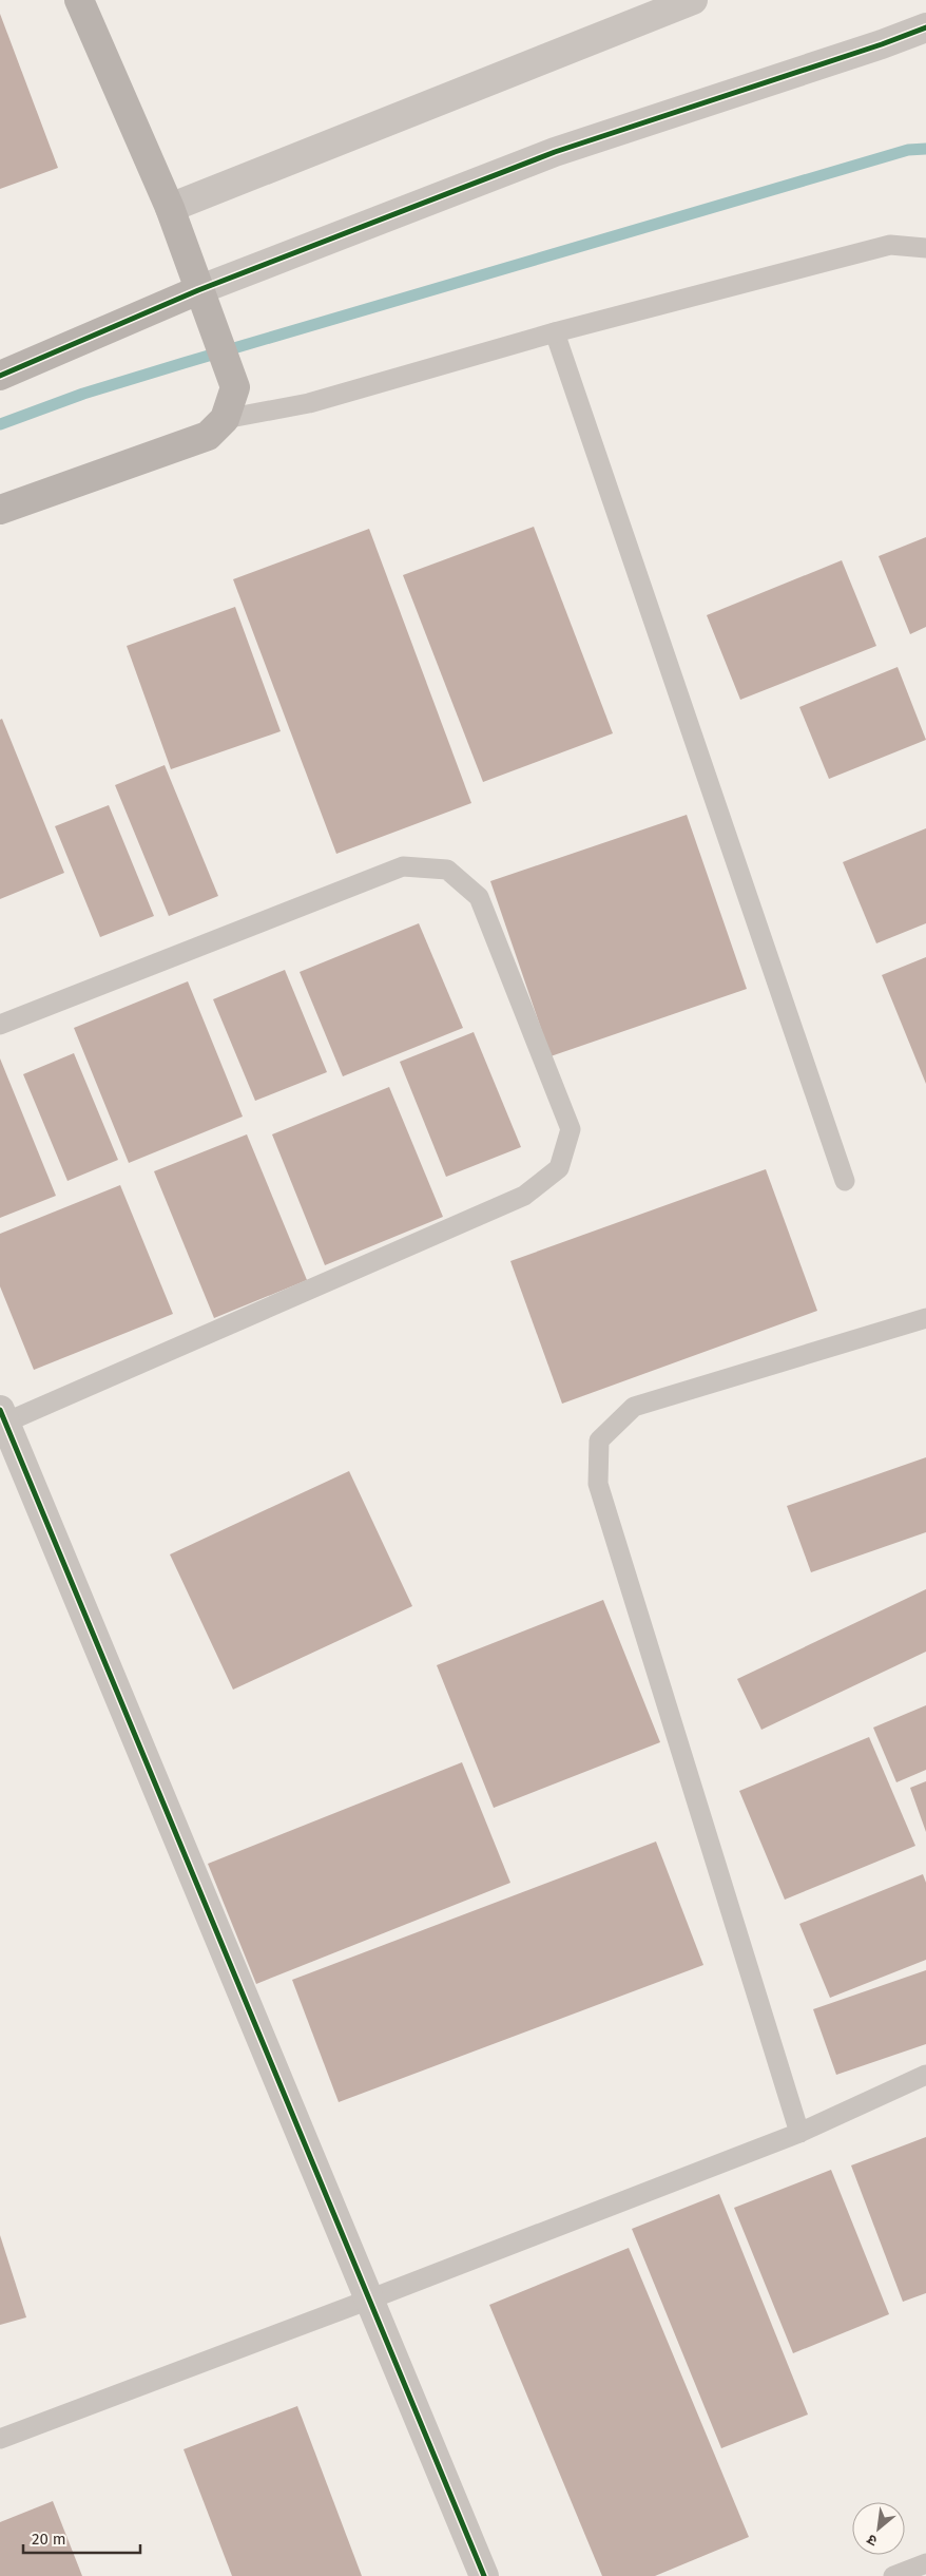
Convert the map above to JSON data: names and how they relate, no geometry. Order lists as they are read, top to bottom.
{
  "scale_bar": "20 m",
  "north": "bottom left"
}
